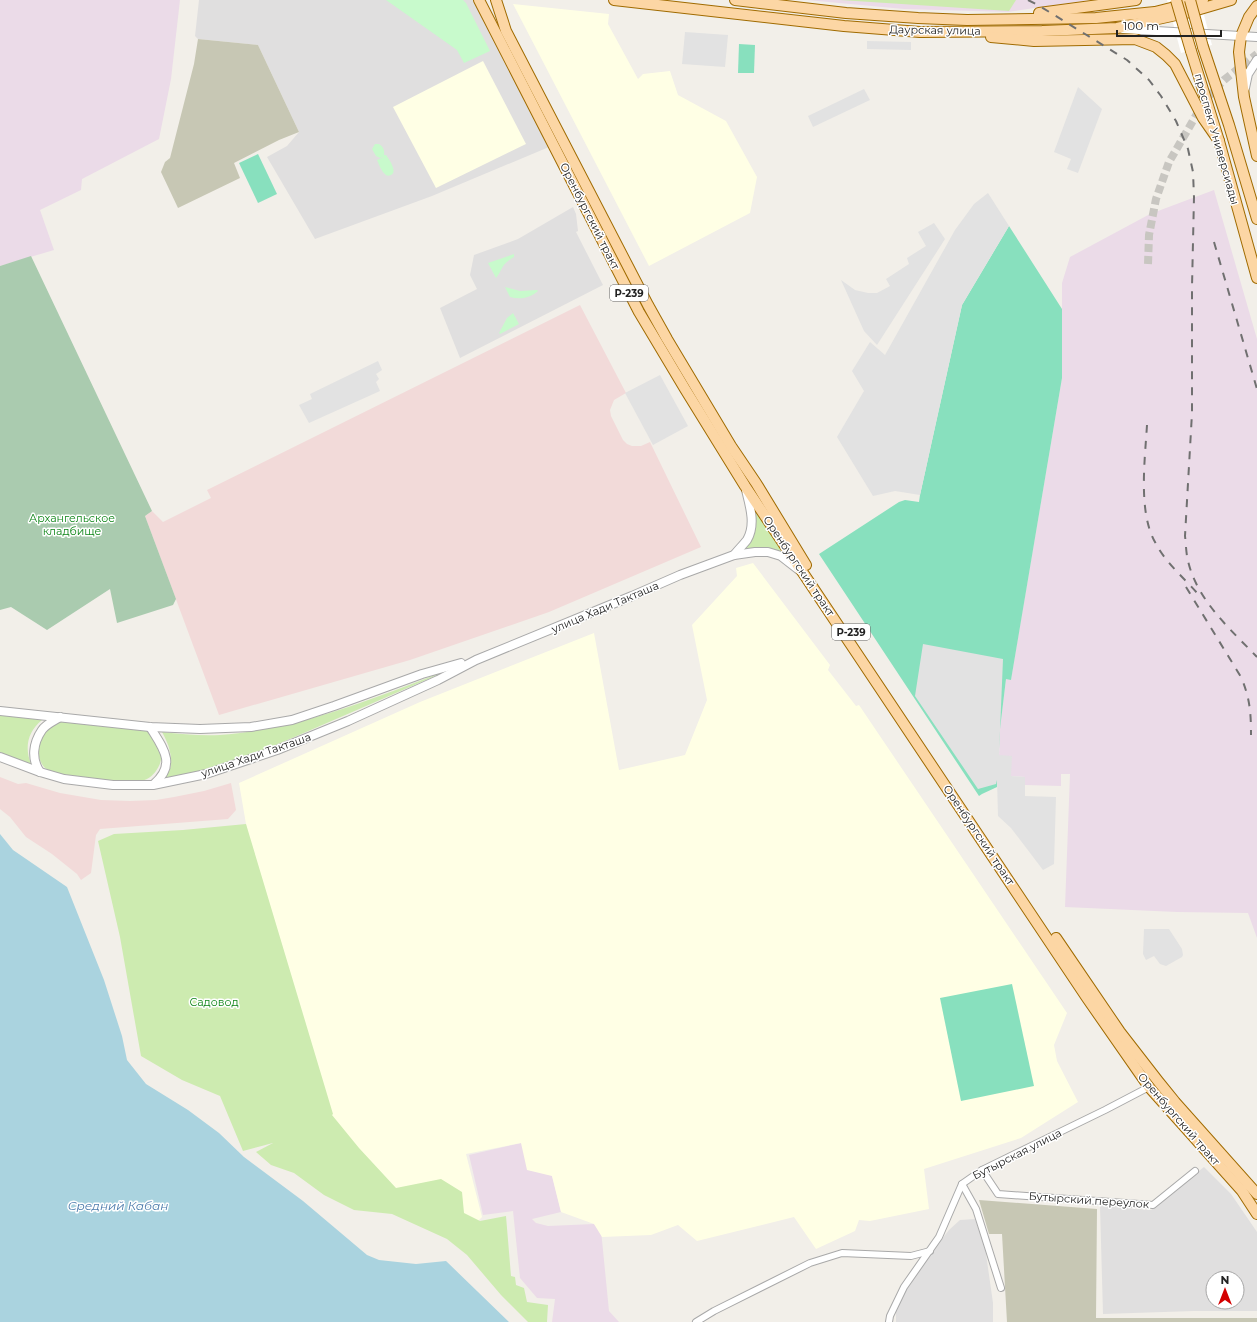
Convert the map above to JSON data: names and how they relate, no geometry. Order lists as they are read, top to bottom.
{
  "streets": {
    "main road": [
      "Даурская улица",
      "проспект Универсиады",
      "Оренбургский тракт",
      "Р-239"
    ],
    "street": ["улица Хади Такташа", "Бутырская улица", "Бутырский переулок"]
  },
  "crossings": [
    ["Оренбургский тракт", "улица Хади Такташа"],
    ["Оренбургский тракт", "Бутырская улица"],
    ["Бутырская улица", "Бутырский переулок"]
  ],
  "water": ["Средний Кабан"],
  "parks": ["Архангельское кладбище", "Садовод"],
  "scale_bar": "100 m",
  "north": "top"
}
